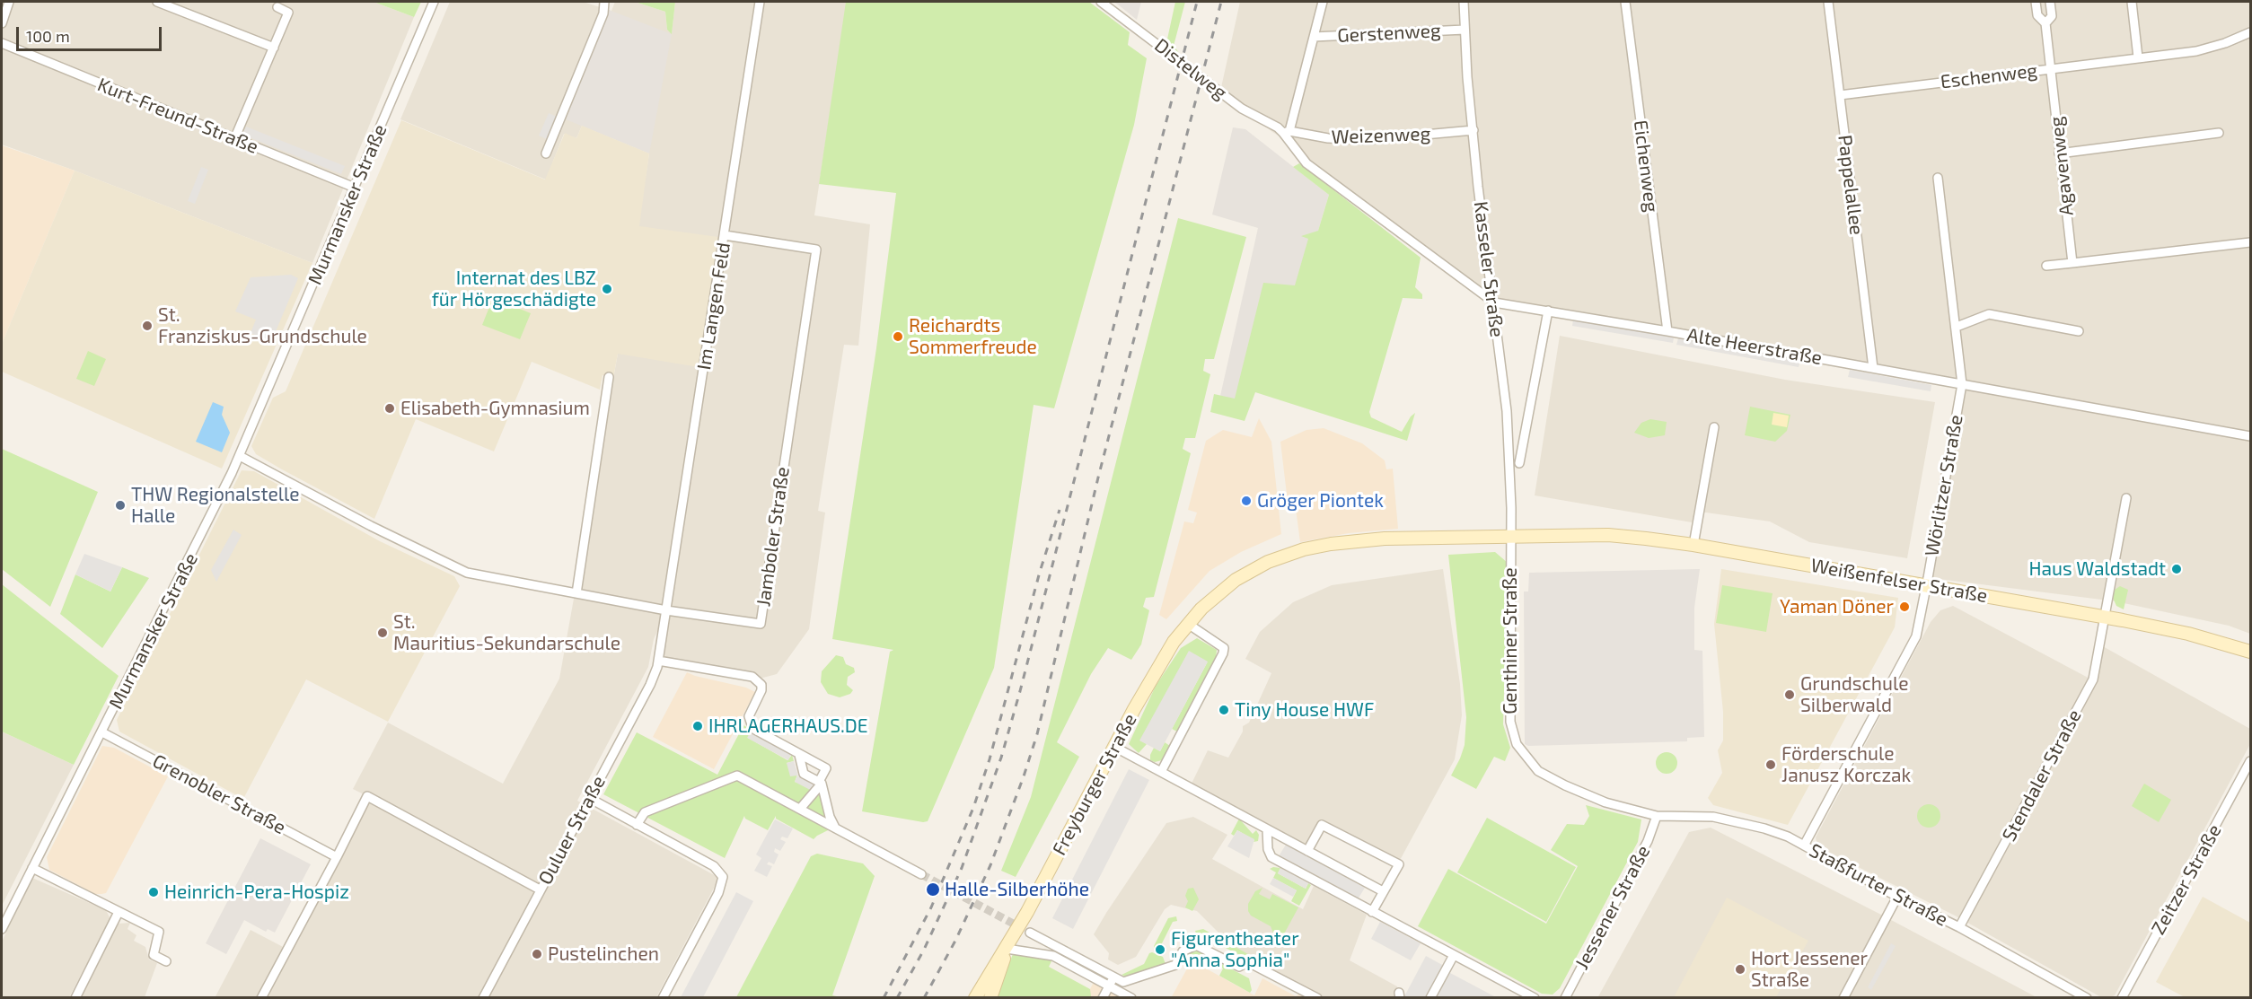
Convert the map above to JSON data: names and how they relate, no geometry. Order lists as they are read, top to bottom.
{
  "streets": {
    "street": [
      "Gerstenweg",
      "Distelweg",
      "Eschenweg",
      "Kurt-Freund-Straße",
      "Weizenweg",
      "Eichenweg",
      "Agavenweg",
      "Pappelallee",
      "Murmansker Straße",
      "Kasseler Straße",
      "Im Langen Feld",
      "Alte Heerstraße",
      "Wörlitzer Straße",
      "Jamboler Straße",
      "Weißenfelser Straße",
      "Genthiner Straße",
      "Stendaler Straße",
      "Freyburger Straße",
      "Grenobler Straße",
      "Ouluer Straße",
      "Zeitzer Straße",
      "Staßfurter Straße",
      "Jessener Straße"
    ]
  },
  "crossings": [
    ["Gerstenweg", "Kasseler Straße"],
    ["Distelweg", "Weizenweg"],
    ["Distelweg", "Alte Heerstraße"],
    ["Eschenweg", "Agavenweg"],
    ["Eschenweg", "Pappelallee"],
    ["Kurt-Freund-Straße", "Murmansker Straße"],
    ["Weizenweg", "Kasseler Straße"],
    ["Weizenweg", "Alte Heerstraße"],
    ["Eichenweg", "Alte Heerstraße"],
    ["Pappelallee", "Alte Heerstraße"],
    ["Murmansker Straße", "Jamboler Straße"],
    ["Murmansker Straße", "Grenobler Straße"],
    ["Kasseler Straße", "Alte Heerstraße"],
    ["Kasseler Straße", "Weißenfelser Straße"],
    ["Kasseler Straße", "Genthiner Straße"],
    ["Kasseler Straße", "Freyburger Straße"],
    ["Im Langen Feld", "Jamboler Straße"],
    ["Im Langen Feld", "Ouluer Straße"],
    ["Alte Heerstraße", "Wörlitzer Straße"],
    ["Wörlitzer Straße", "Weißenfelser Straße"],
    ["Wörlitzer Straße", "Staßfurter Straße"],
    ["Jamboler Straße", "Ouluer Straße"],
    ["Weißenfelser Straße", "Genthiner Straße"],
    ["Weißenfelser Straße", "Stendaler Straße"],
    ["Weißenfelser Straße", "Freyburger Straße"],
    ["Genthiner Straße", "Freyburger Straße"],
    ["Genthiner Straße", "Staßfurter Straße"],
    ["Genthiner Straße", "Jessener Straße"],
    ["Stendaler Straße", "Staßfurter Straße"],
    ["Staßfurter Straße", "Jessener Straße"]
  ],
  "places": [
    "Internat des LBZ für Hörgeschädigte",
    "St. Franziskus-Grundschule",
    "Reichardts Sommerfreude",
    "Elisabeth-Gymnasium",
    "Gröger Piontek",
    "THW Regionalstelle Halle",
    "Haus Waldstadt",
    "Yaman Döner",
    "St. Mauritius-Sekundarschule",
    "Grundschule Silberwald",
    "Tiny House HWF",
    "IHRLAGERHAUS.DE",
    "Förderschule Janusz Korczak",
    "Halle-Silberhöhe",
    "Heinrich-Pera-Hospiz",
    "Figurentheater \"Anna Sophia\"",
    "Pustelinchen",
    "Hort Jessener Straße"
  ],
  "scale_bar": "100 m"
}
